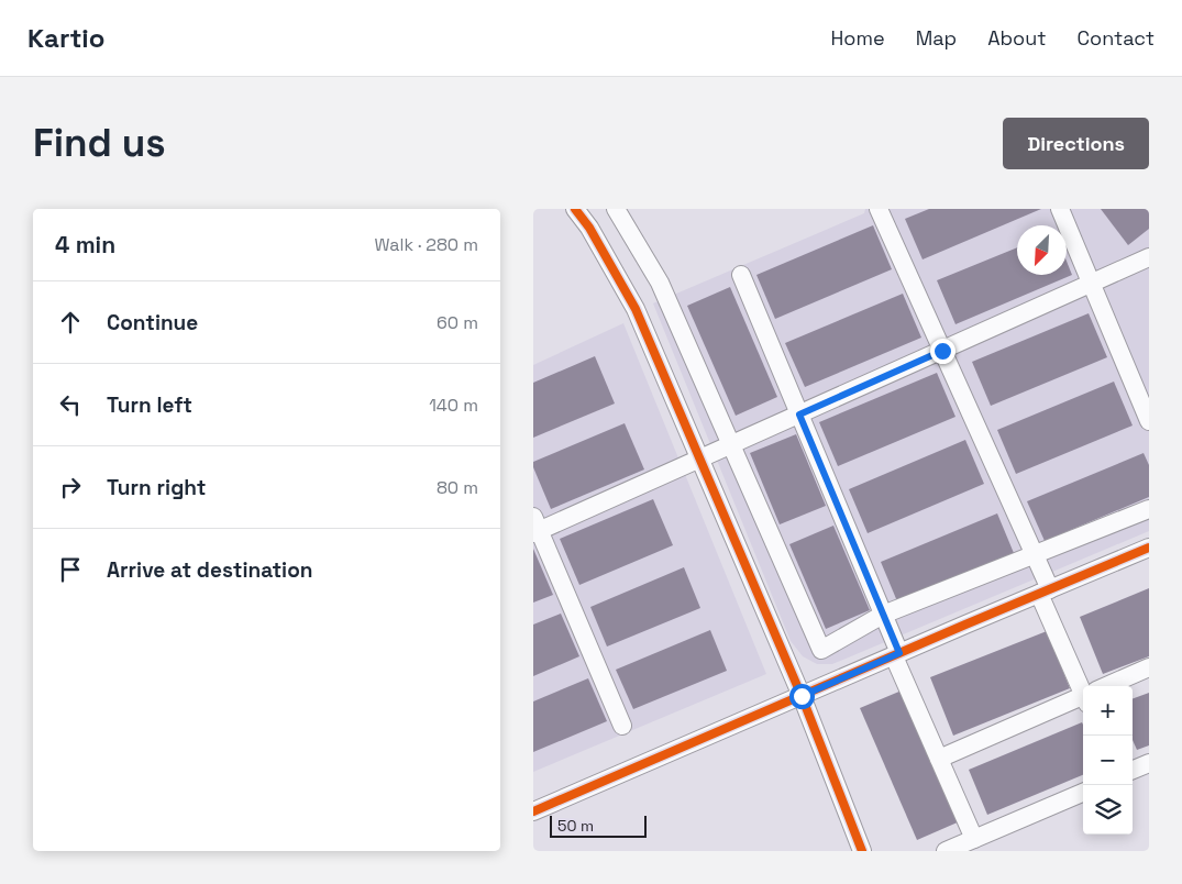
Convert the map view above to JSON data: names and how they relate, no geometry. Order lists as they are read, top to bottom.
{
  "scale_bar": "50 m",
  "north": "bottom left",
  "page": {
    "header": "Kartio",
    "nav": [
      "Home",
      "Map",
      "About",
      "Contact"
    ],
    "buttons": "Directions",
    "title": "Find us",
    "heading": ["4 min", "Walk · 280 m"],
    "list": [
      ["Continue", "60 m"],
      ["Turn left", "140 m"],
      ["Turn right", "80 m"],
      "Arrive at destination"
    ],
    "map_buttons": ["+", "−"],
    "scale": "50 m"
  }
}
